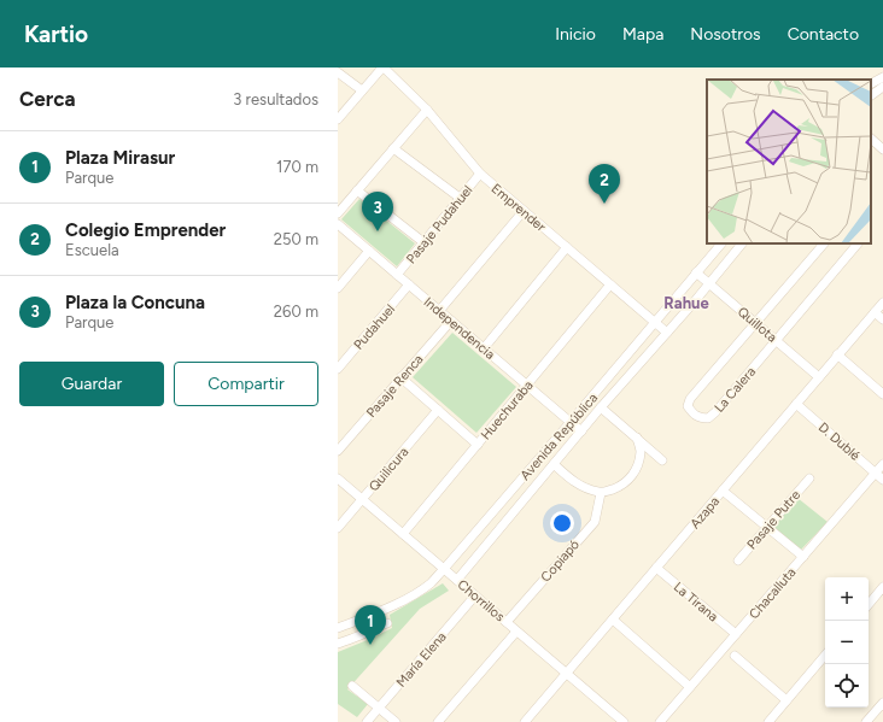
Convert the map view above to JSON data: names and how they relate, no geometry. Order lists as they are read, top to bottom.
{
  "streets": {
    "street": [
      "Emprender",
      "Pasaje Pudahuel",
      "Quillota",
      "Pudahuel",
      "Independencia",
      "Pasaje Renca",
      "La Calera",
      "Huechuraba",
      "Avenida República",
      "D. Dublé",
      "Quilicura",
      "Azapa",
      "Pasaje Putre",
      "Copiapó",
      "Chacalluta",
      "Chorrillos",
      "La Tirana",
      "María Elena"
    ]
  },
  "crossings": [
    ["Emprender", "Pasaje Pudahuel"],
    ["Emprender", "Huechuraba"],
    ["Emprender", "Avenida República"],
    ["Pasaje Pudahuel", "Independencia"],
    ["Quillota", "La Calera"],
    ["Quillota", "Avenida República"],
    ["Quillota", "Azapa"],
    ["Pudahuel", "Independencia"],
    ["Independencia", "Pasaje Renca"],
    ["Independencia", "Huechuraba"],
    ["Independencia", "Avenida República"],
    ["Independencia", "Copiapó"],
    ["Huechuraba", "Chorrillos"],
    ["Avenida República", "Copiapó"],
    ["Avenida República", "Chorrillos"],
    ["D. Dublé", "Azapa"],
    ["D. Dublé", "Chacalluta"],
    ["Quilicura", "Chorrillos"],
    ["Azapa", "Chorrillos"],
    ["Azapa", "La Tirana"],
    ["Copiapó", "Chorrillos"],
    ["Chacalluta", "La Tirana"],
    ["Chorrillos", "María Elena"]
  ],
  "districts": ["Rahue"],
  "page": {
    "header": "Kartio",
    "nav": [
      "Inicio",
      "Mapa",
      "Nosotros",
      "Contacto"
    ],
    "heading": ["Cerca", "3 resultados"],
    "list": [
      {
        "mark": "1",
        "name": "Plaza Mirasur",
        "note": "Parque",
        "value": "170 m"
      },
      {
        "mark": "2",
        "name": "Colegio Emprender",
        "note": "Escuela",
        "value": "250 m"
      },
      {
        "mark": "3",
        "name": "Plaza la Concuna",
        "note": "Parque",
        "value": "260 m"
      }
    ],
    "pins": ["2", "3", "1"],
    "buttons": ["Guardar", "Compartir"],
    "map_buttons": ["+", "−"]
  }
}
